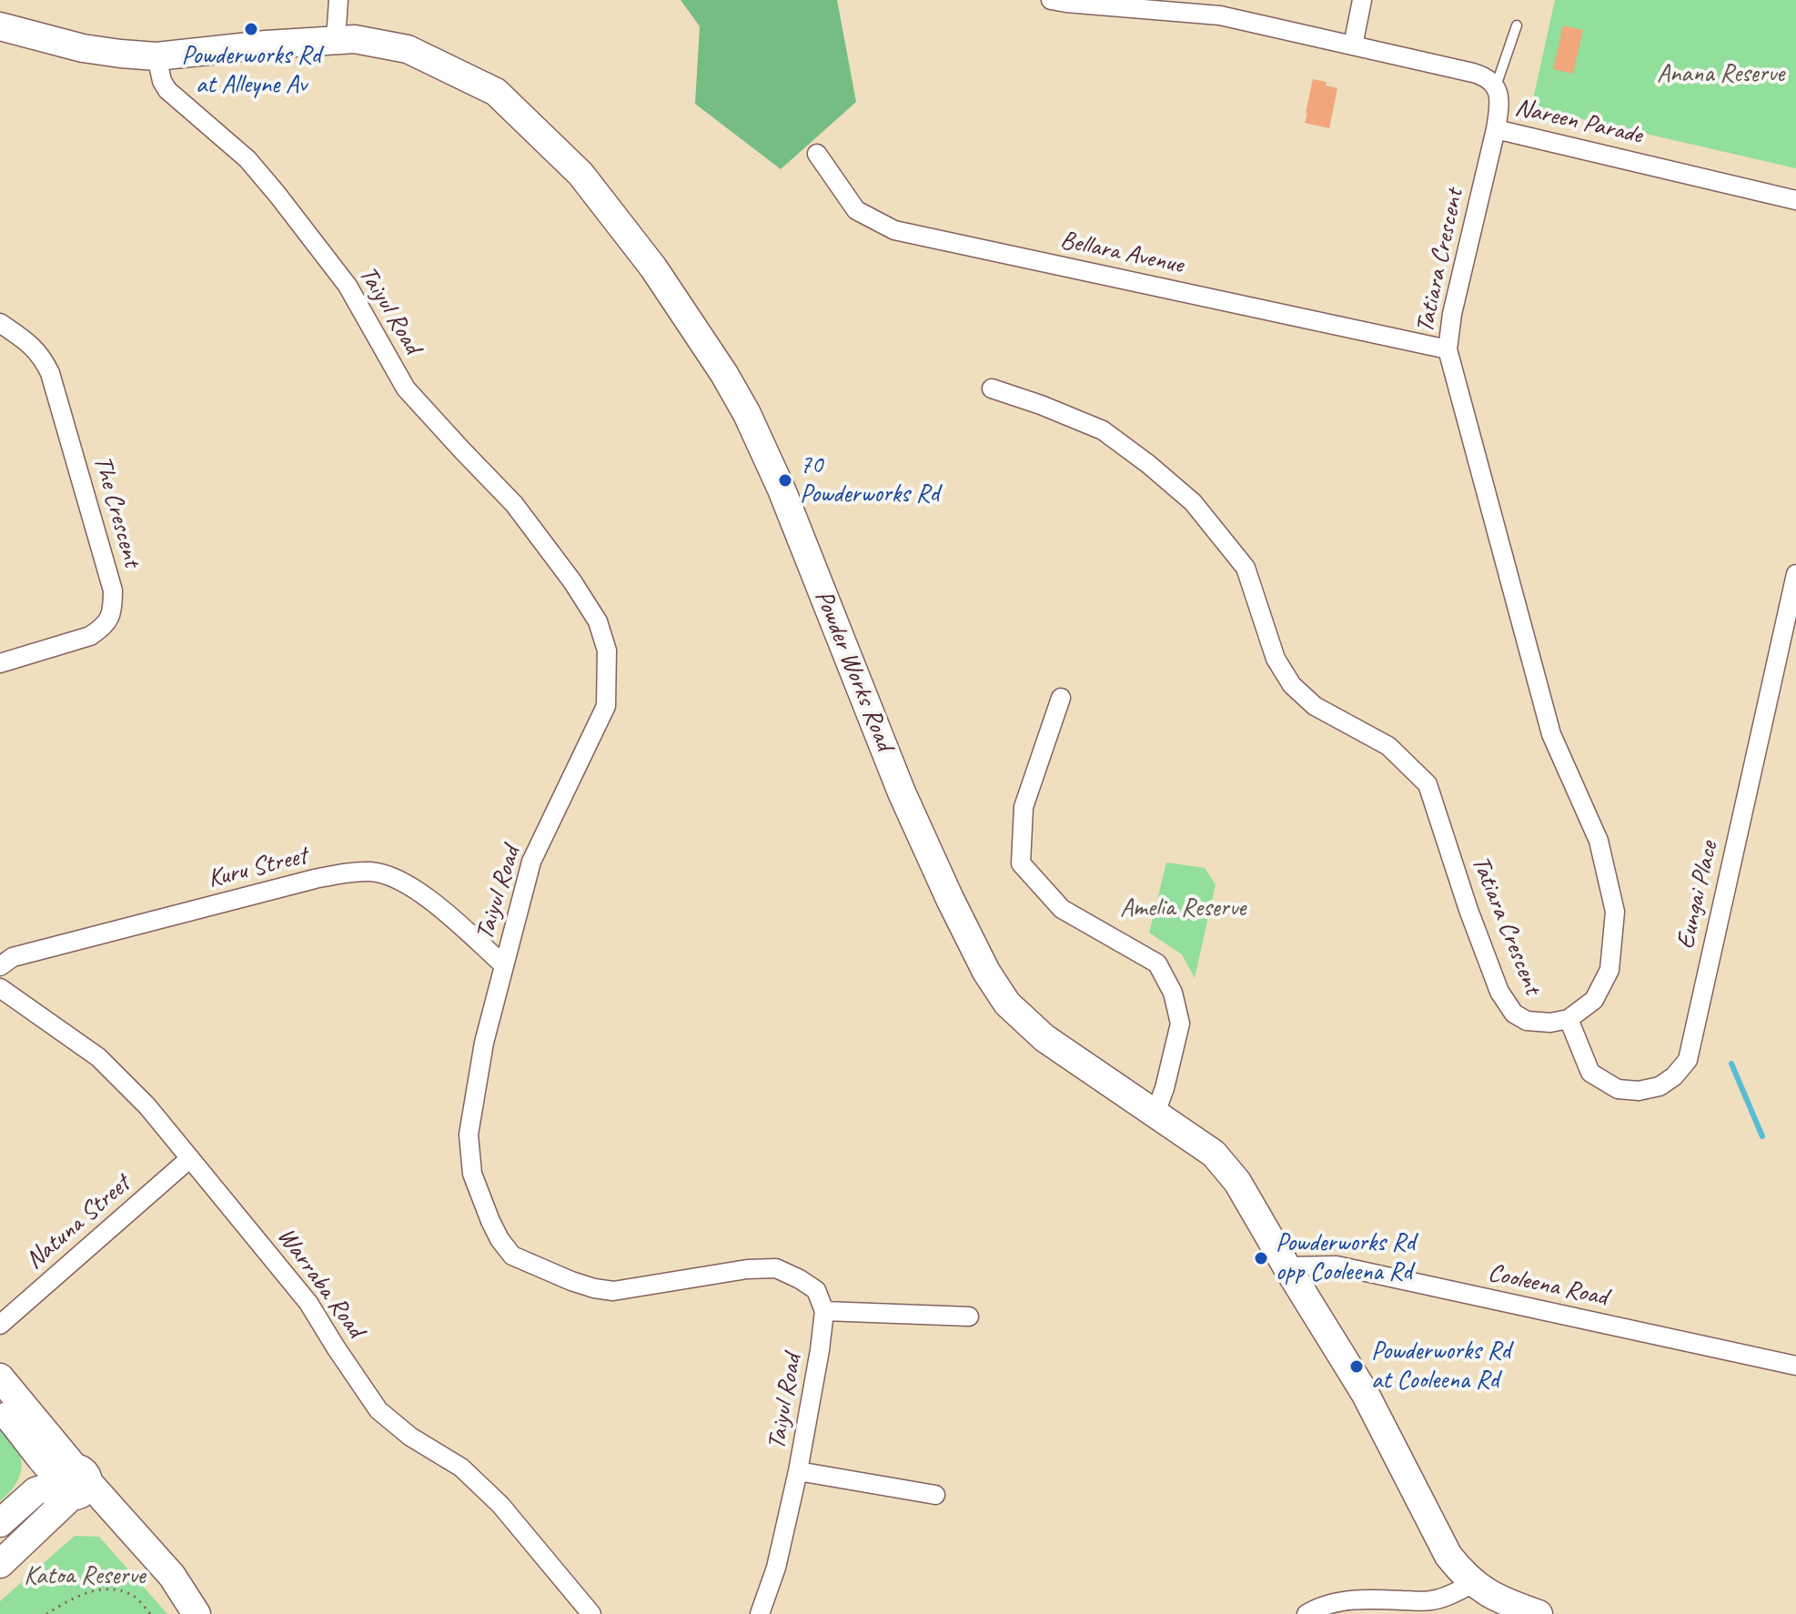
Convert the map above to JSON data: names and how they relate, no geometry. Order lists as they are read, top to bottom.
{
  "streets": {
    "main road": ["Powder Works Road"],
    "street": [
      "Nareen Parade",
      "Bellara Avenue",
      "Tatiara Crescent",
      "Taiyul Road",
      "The Crescent",
      "Kuru Street",
      "Eungai Place",
      "Natuna Street",
      "Warraba Road",
      "Cooleena Road"
    ]
  },
  "crossings": [
    ["Nareen Parade", "Tatiara Crescent"],
    ["Bellara Avenue", "Tatiara Crescent"],
    ["Tatiara Crescent", "Eungai Place"],
    ["Taiyul Road", "Powder Works Road"],
    ["Taiyul Road", "Kuru Street"],
    ["Powder Works Road", "Cooleena Road"],
    ["Natuna Street", "Warraba Road"]
  ],
  "parks": ["Anana Reserve", "Amelia Reserve", "Katoa Reserve"],
  "places": [
    "Powderworks Rd at Alleyne Av",
    "70 Powderworks Rd",
    "Powderworks Rd opp Cooleena Rd",
    "Powderworks Rd at Cooleena Rd"
  ]
}
